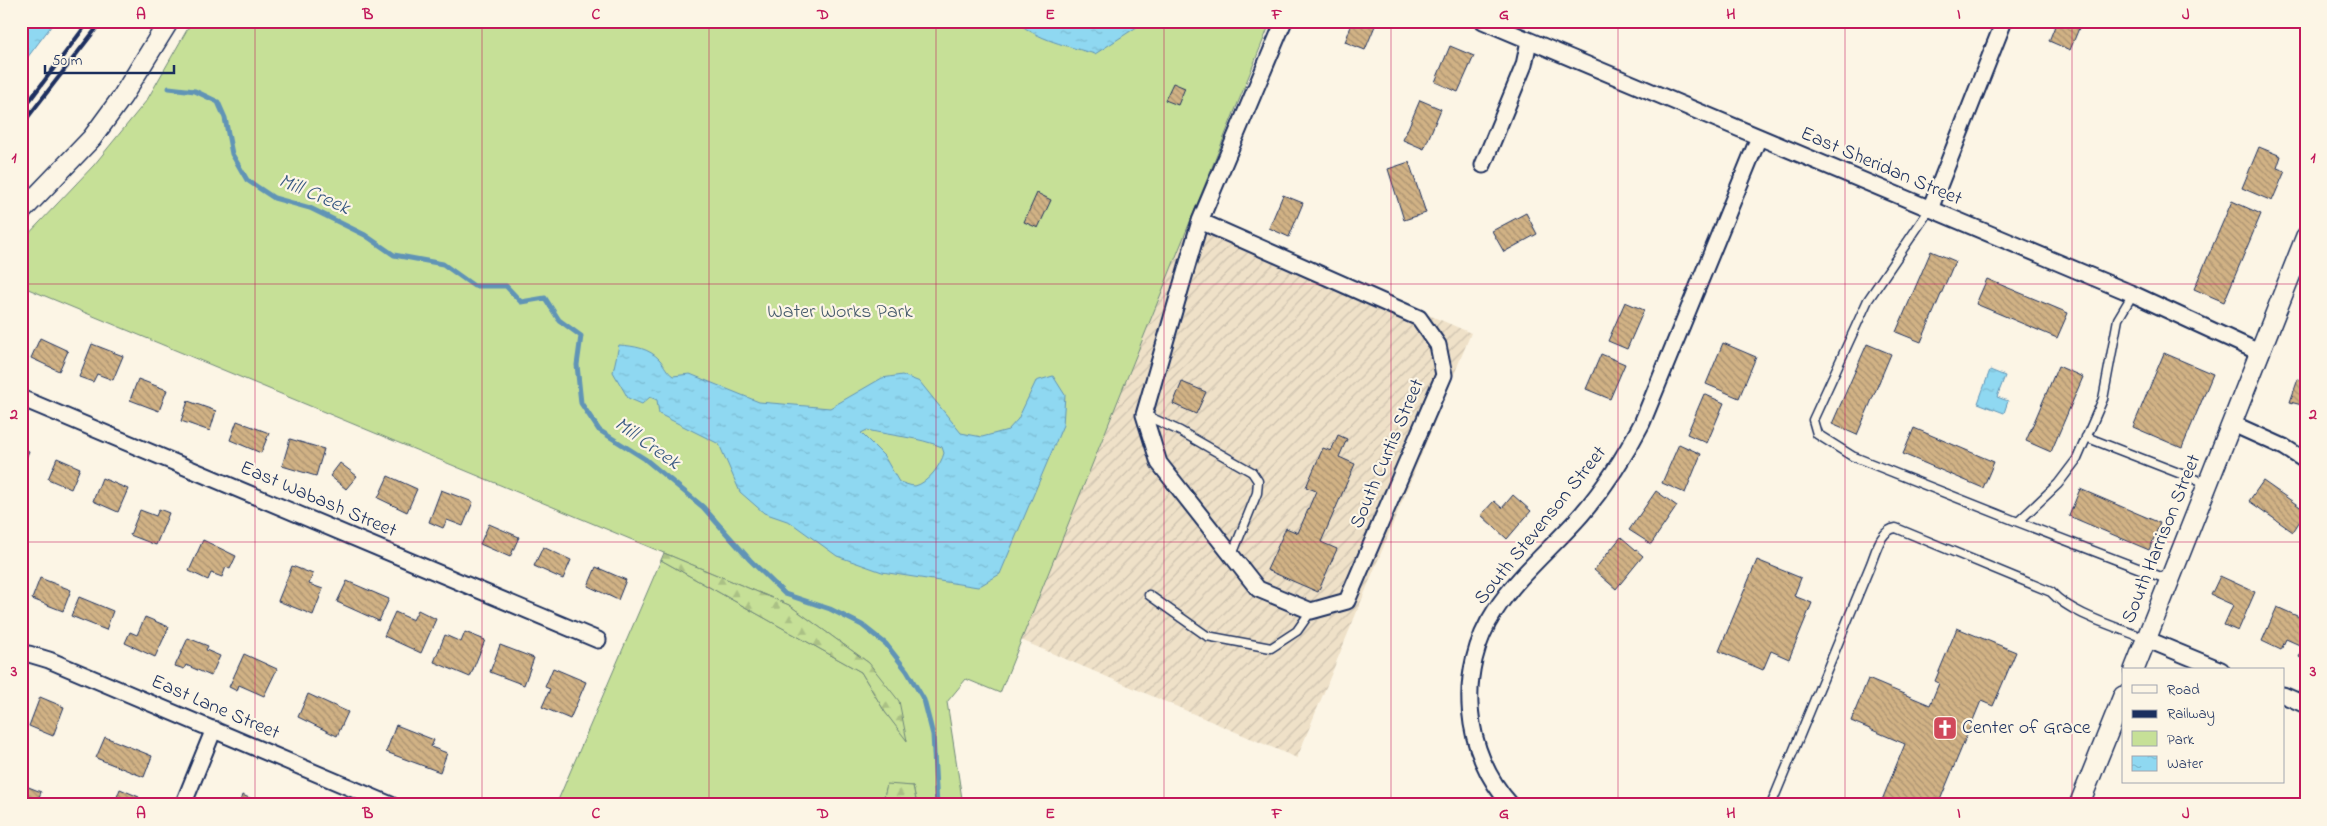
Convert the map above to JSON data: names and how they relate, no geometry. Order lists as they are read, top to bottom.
{
  "streets": {
    "street": [
      "East Sheridan Street",
      "South Curtis Street",
      "East Wabash Street",
      "South Stevenson Street",
      "South Harrison Street",
      "East Lane Street"
    ]
  },
  "crossings": [
    ["East Sheridan Street", "South Stevenson Street"],
    ["East Sheridan Street", "South Harrison Street"]
  ],
  "water": ["Mill Creek"],
  "parks": ["Water Works Park"],
  "places": {
    "church": ["Center of Grace"]
  },
  "legend": [
    "Road",
    "Railway",
    "Park",
    "Water"
  ],
  "scale_bar": "50 m",
  "grid": {
    "columns": [
      "A",
      "B",
      "C",
      "D",
      "E",
      "F",
      "G",
      "H",
      "I",
      "J"
    ],
    "rows": ["1", "2", "3"]
  }
}
